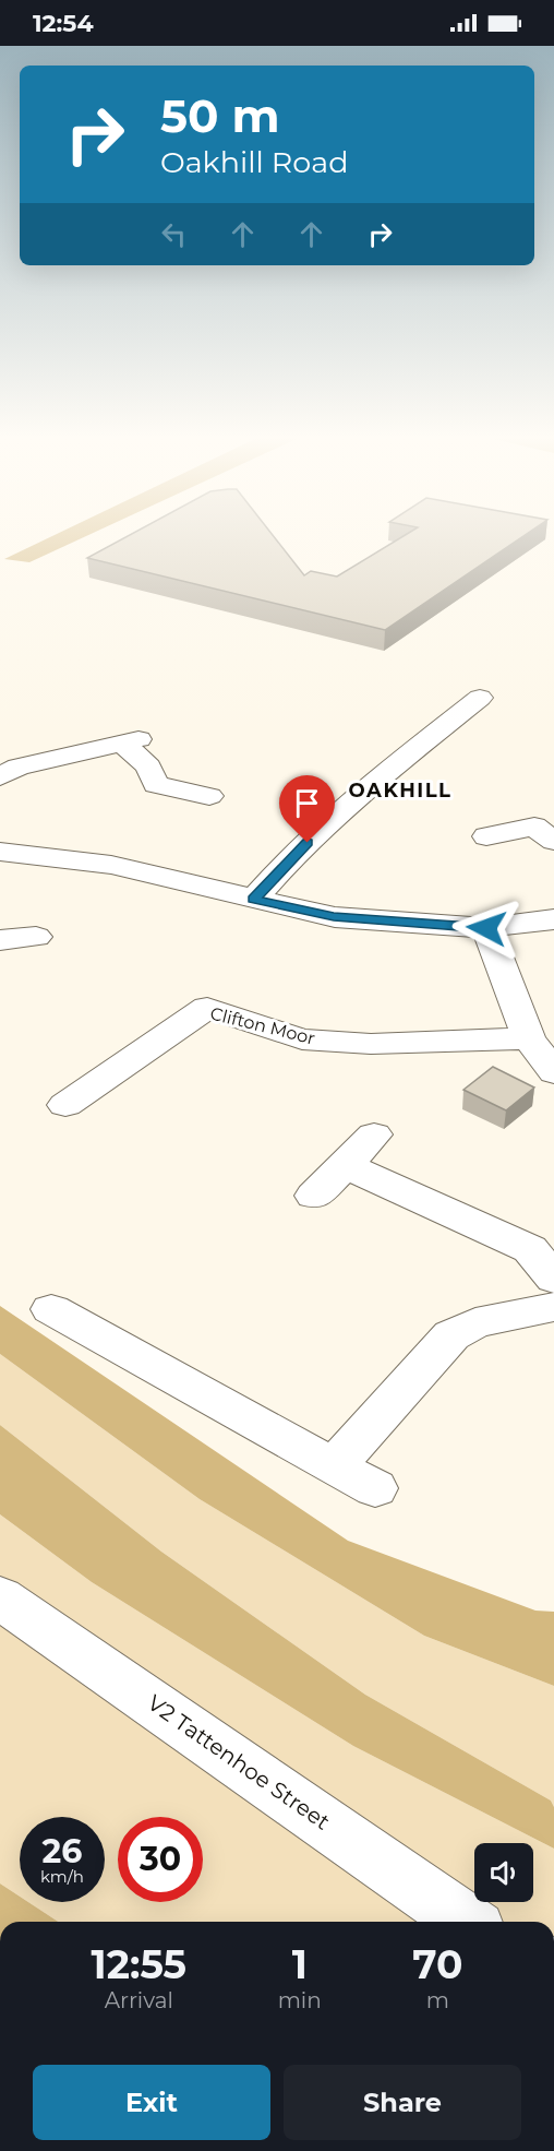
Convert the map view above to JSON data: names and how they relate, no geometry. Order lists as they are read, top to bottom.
{
  "streets": {
    "street": ["Clifton Moor", "V2 Tattenhoe Street"]
  },
  "districts": ["OAKHILL"],
  "page": {
    "status": "12:54",
    "turn": ["50 m", "Oakhill Road"],
    "speed": "26 km/h",
    "limit": "30",
    "eta": [
      "12:55",
      "Arrival",
      "1",
      "min",
      "70",
      "m"
    ],
    "buttons": ["Exit", "Share"]
  }
}
